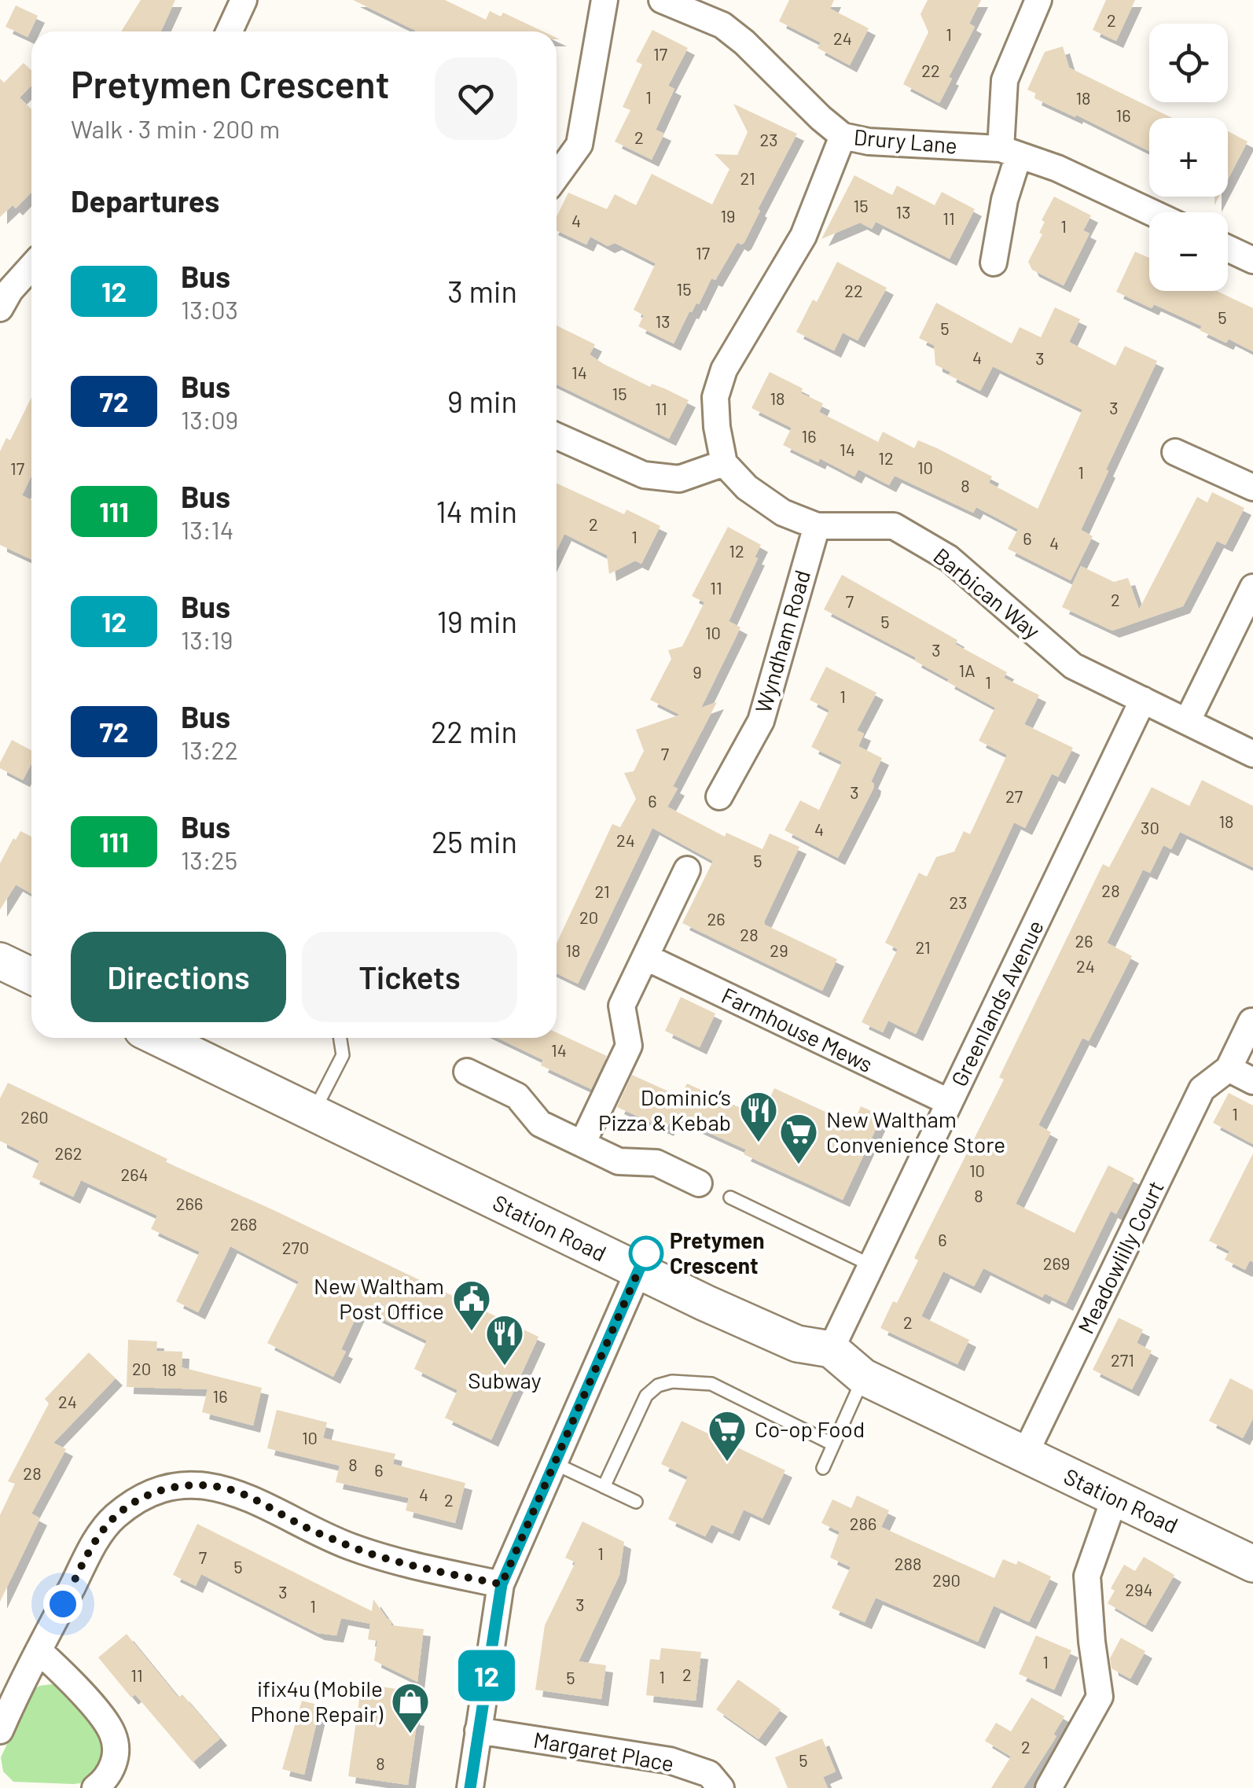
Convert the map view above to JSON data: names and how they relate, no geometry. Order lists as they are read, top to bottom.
{
  "streets": {
    "main road": ["Station Road"],
    "street": [
      "Drury Lane",
      "Barbican Way",
      "Wyndham Road",
      "Greenlands Avenue",
      "Farmhouse Mews",
      "Meadowlilly Court",
      "Margaret Place"
    ]
  },
  "crossings": [
    ["Barbican Way", "Wyndham Road"],
    ["Barbican Way", "Greenlands Avenue"],
    ["Greenlands Avenue", "Farmhouse Mews"],
    ["Greenlands Avenue", "Station Road"],
    ["Station Road", "Meadowlilly Court"]
  ],
  "places": {
    "restaurant": ["Dominic’s Pizza & Kebab", "Subway"],
    "supermarket": ["New Waltham Convenience Store", "Co-op Food"],
    "other": ["Pretymen Crescent"],
    "public building": ["New Waltham Post Office"],
    "shop": ["ifix4u (Mobile Phone Repair)"]
  },
  "lines": ["bus line 12"],
  "house_numbers": [
    "2",
    "1",
    "24",
    "17",
    "22",
    "1",
    "18",
    "16",
    "2",
    "23",
    "21",
    "15",
    "13",
    "19",
    "11",
    "4",
    "1",
    "17",
    "15",
    "22",
    "5",
    "13",
    "5",
    "4",
    "3",
    "14",
    "15",
    "18",
    "3",
    "11",
    "16",
    "14",
    "12",
    "10",
    "17",
    "1",
    "8",
    "2",
    "1",
    "6",
    "4",
    "12",
    "11",
    "2",
    "7",
    "5",
    "10",
    "3",
    "1A",
    "9",
    "1",
    "1",
    "7",
    "3",
    "27",
    "6",
    "18",
    "30",
    "4",
    "24",
    "5",
    "28",
    "21",
    "23",
    "20",
    "26",
    "28",
    "26",
    "21",
    "18",
    "29",
    "24",
    "14",
    "1",
    "260",
    "262",
    "10",
    "264",
    "8",
    "266",
    "268",
    "6",
    "270",
    "269",
    "2",
    "271",
    "20",
    "18",
    "16",
    "24",
    "10",
    "8",
    "6",
    "28",
    "4",
    "2",
    "286",
    "1",
    "7",
    "288",
    "5",
    "290",
    "294",
    "3",
    "3",
    "1",
    "1",
    "2",
    "11",
    "1",
    "5",
    "2",
    "5",
    "8"
  ],
  "page": {
    "on_map": "12",
    "map_buttons": ["+", "−"],
    "heading": [
      ["Pretymen Crescent", "Walk · 3 min · 200 m"],
      "Departures"
    ],
    "list": [
      {
        "mark": "12",
        "name": "Bus",
        "note": "13:03",
        "value": "3 min"
      },
      {
        "mark": "72",
        "name": "Bus",
        "note": "13:09",
        "value": "9 min"
      },
      {
        "mark": "111",
        "name": "Bus",
        "note": "13:14",
        "value": "14 min"
      },
      {
        "mark": "12",
        "name": "Bus",
        "note": "13:19",
        "value": "19 min"
      },
      {
        "mark": "72",
        "name": "Bus",
        "note": "13:22",
        "value": "22 min"
      },
      {
        "mark": "111",
        "name": "Bus",
        "note": "13:25",
        "value": "25 min"
      }
    ],
    "buttons": ["Directions", "Tickets"]
  }
}
